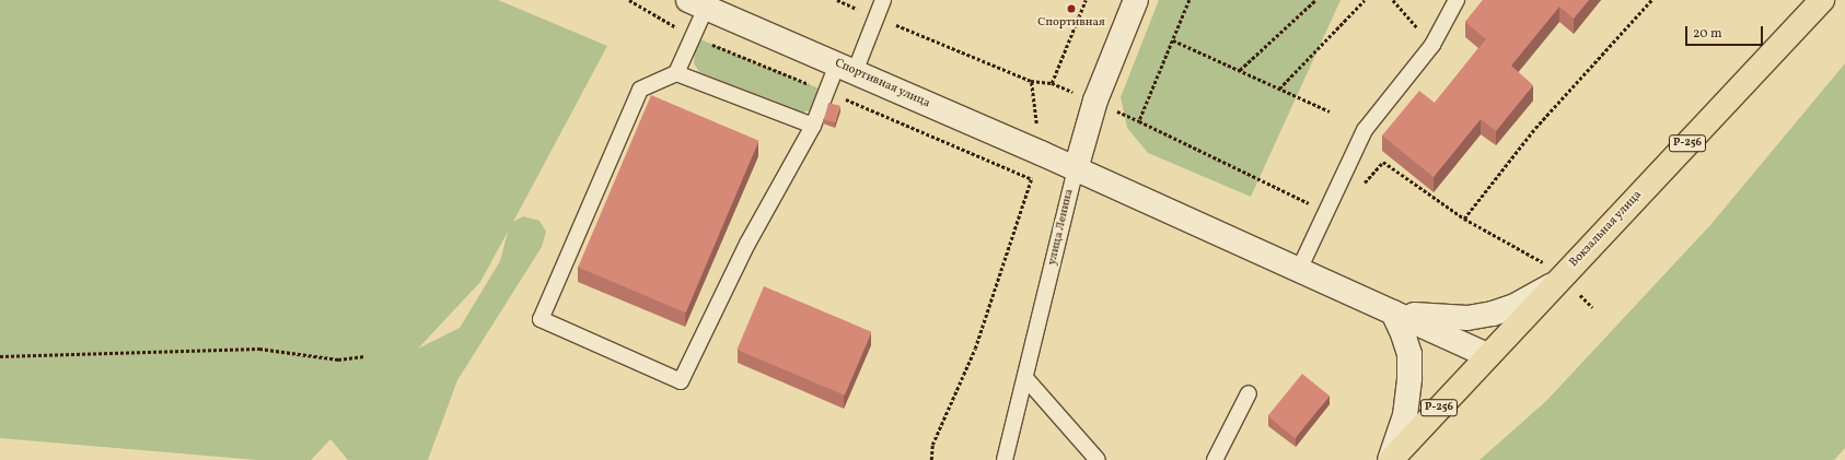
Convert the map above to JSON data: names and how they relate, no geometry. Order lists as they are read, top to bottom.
{
  "streets": {
    "highway": ["Р-256", "Вокзальная улица"],
    "main road": ["Спортивная улица", "улица Ленина"]
  },
  "crossings": [
    ["Спортивная улица", "улица Ленина"],
    ["Спортивная улица", "Вокзальная улица"]
  ],
  "places": ["Спортивная"],
  "scale_bar": "20 m"
}
